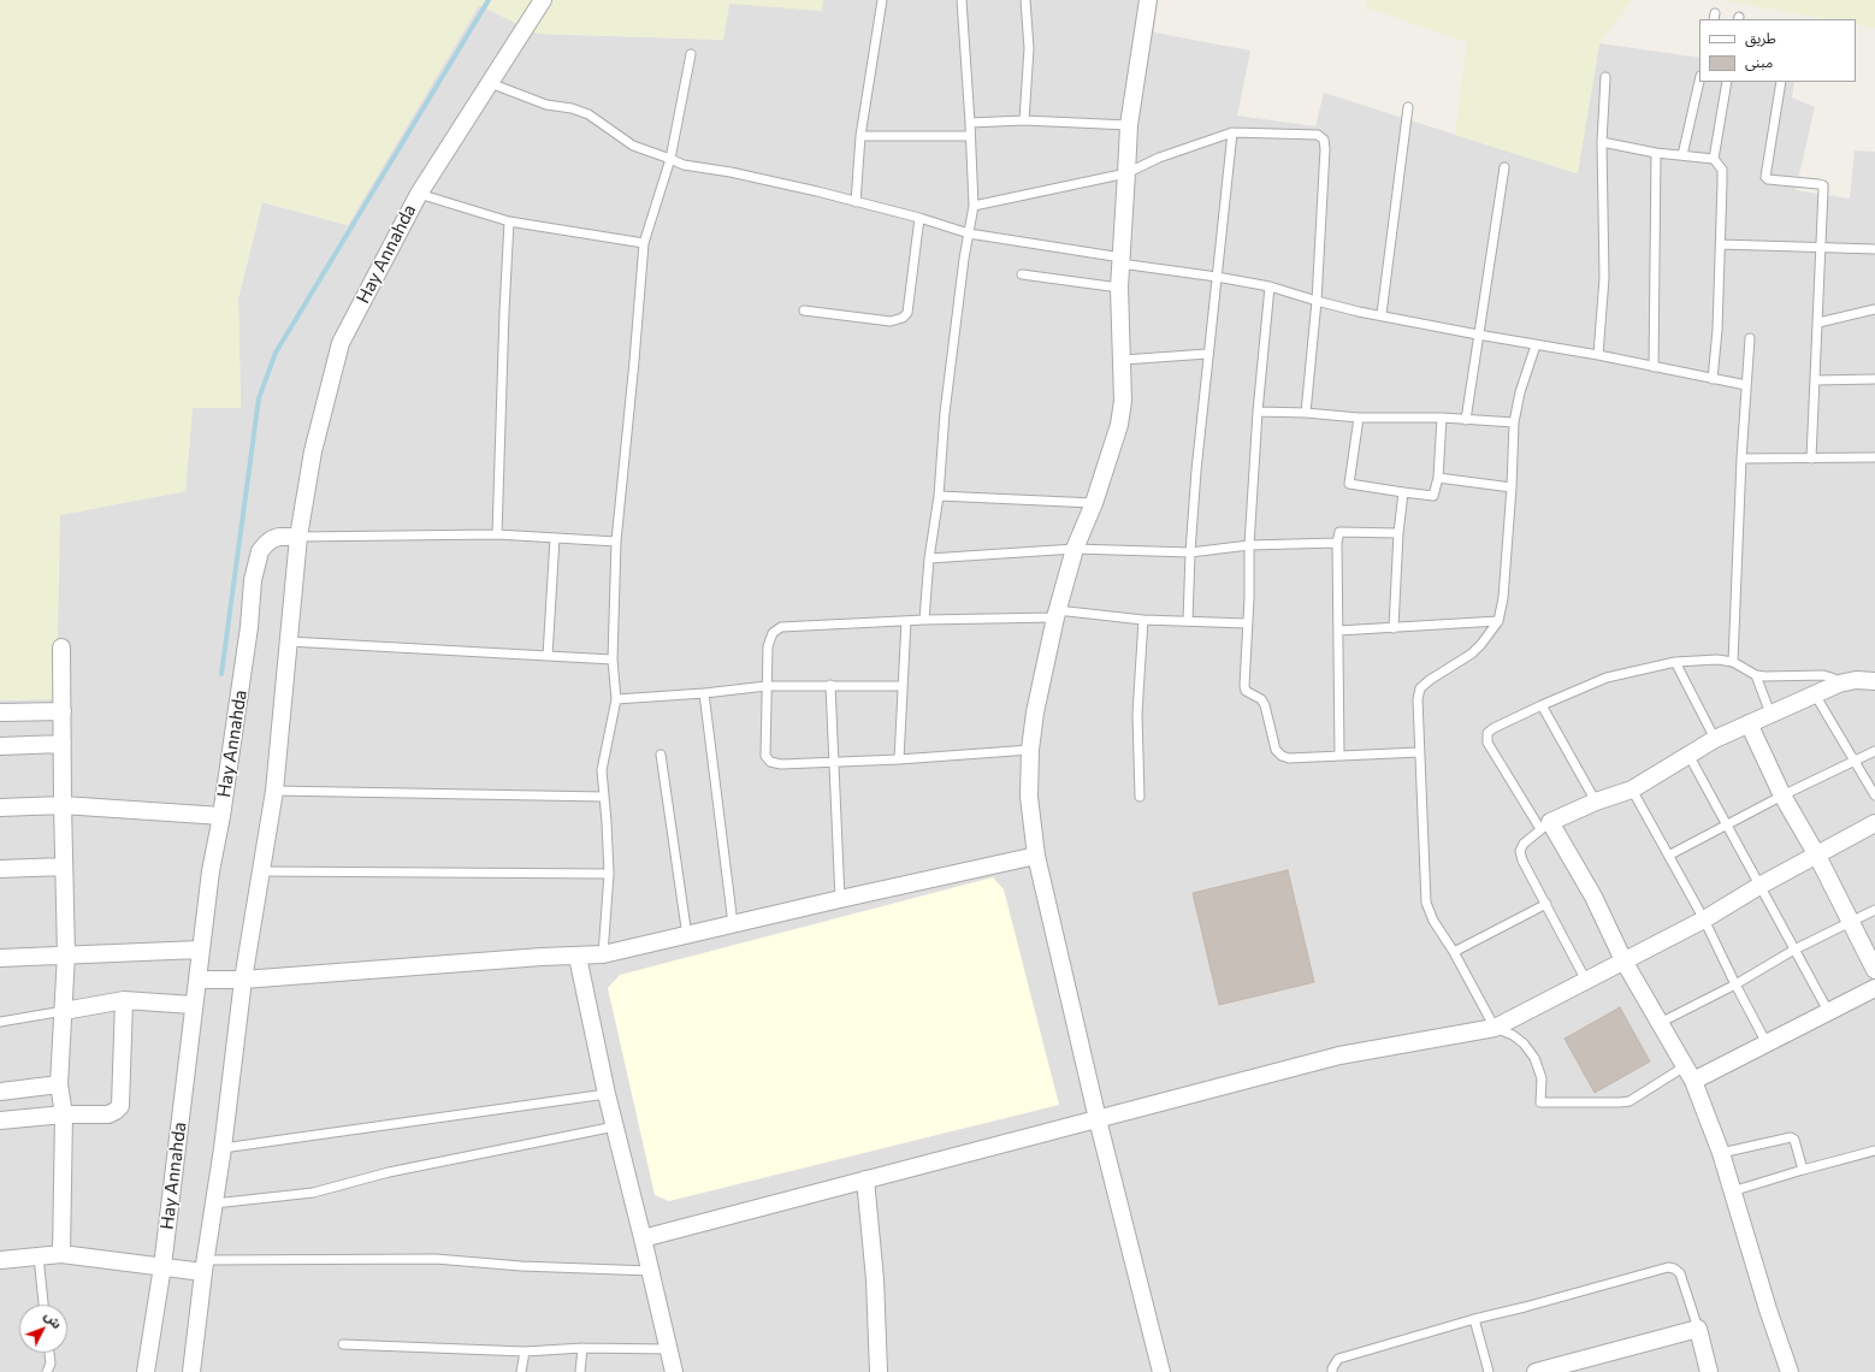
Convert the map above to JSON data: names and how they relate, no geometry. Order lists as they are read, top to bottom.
{
  "streets": {
    "street": ["Hay Annahda"]
  },
  "legend": ["طريق", "مبنى"],
  "north": "top right"
}
